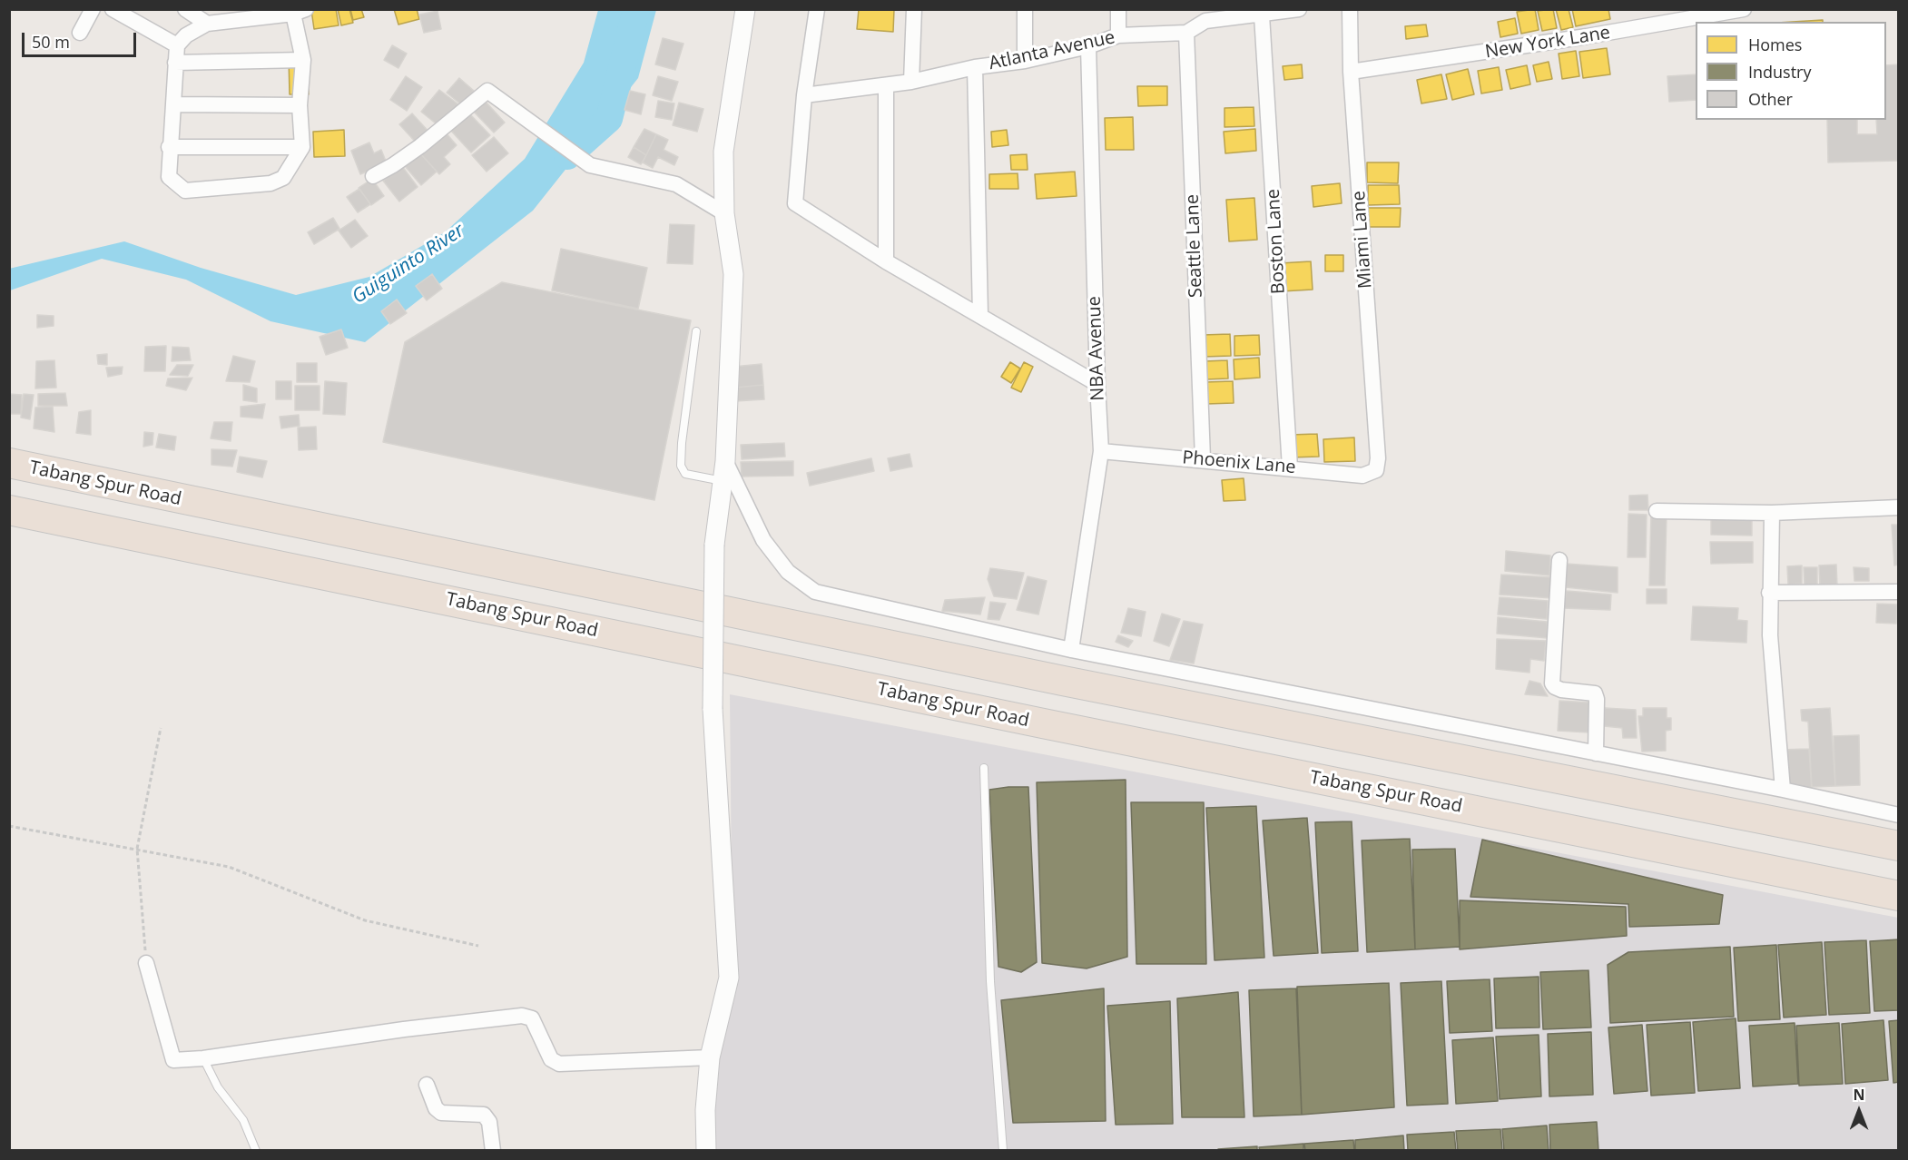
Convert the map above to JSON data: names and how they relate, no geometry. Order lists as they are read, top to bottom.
{
  "streets": {
    "highway": ["Tabang Spur Road"],
    "street": [
      "New York Lane",
      "Atlanta Avenue",
      "Miami Lane",
      "Boston Lane",
      "Seattle Lane",
      "NBA Avenue",
      "Phoenix Lane"
    ]
  },
  "crossings": [
    ["New York Lane", "Miami Lane"],
    ["Atlanta Avenue", "Boston Lane"],
    ["Atlanta Avenue", "Seattle Lane"],
    ["Atlanta Avenue", "NBA Avenue"],
    ["Miami Lane", "Phoenix Lane"],
    ["Boston Lane", "Phoenix Lane"],
    ["Seattle Lane", "Phoenix Lane"],
    ["NBA Avenue", "Phoenix Lane"]
  ],
  "water": ["Guiguinto River"],
  "legend": ["Homes", "Industry", "Other"],
  "scale_bar": "50 m",
  "north": "top"
}
